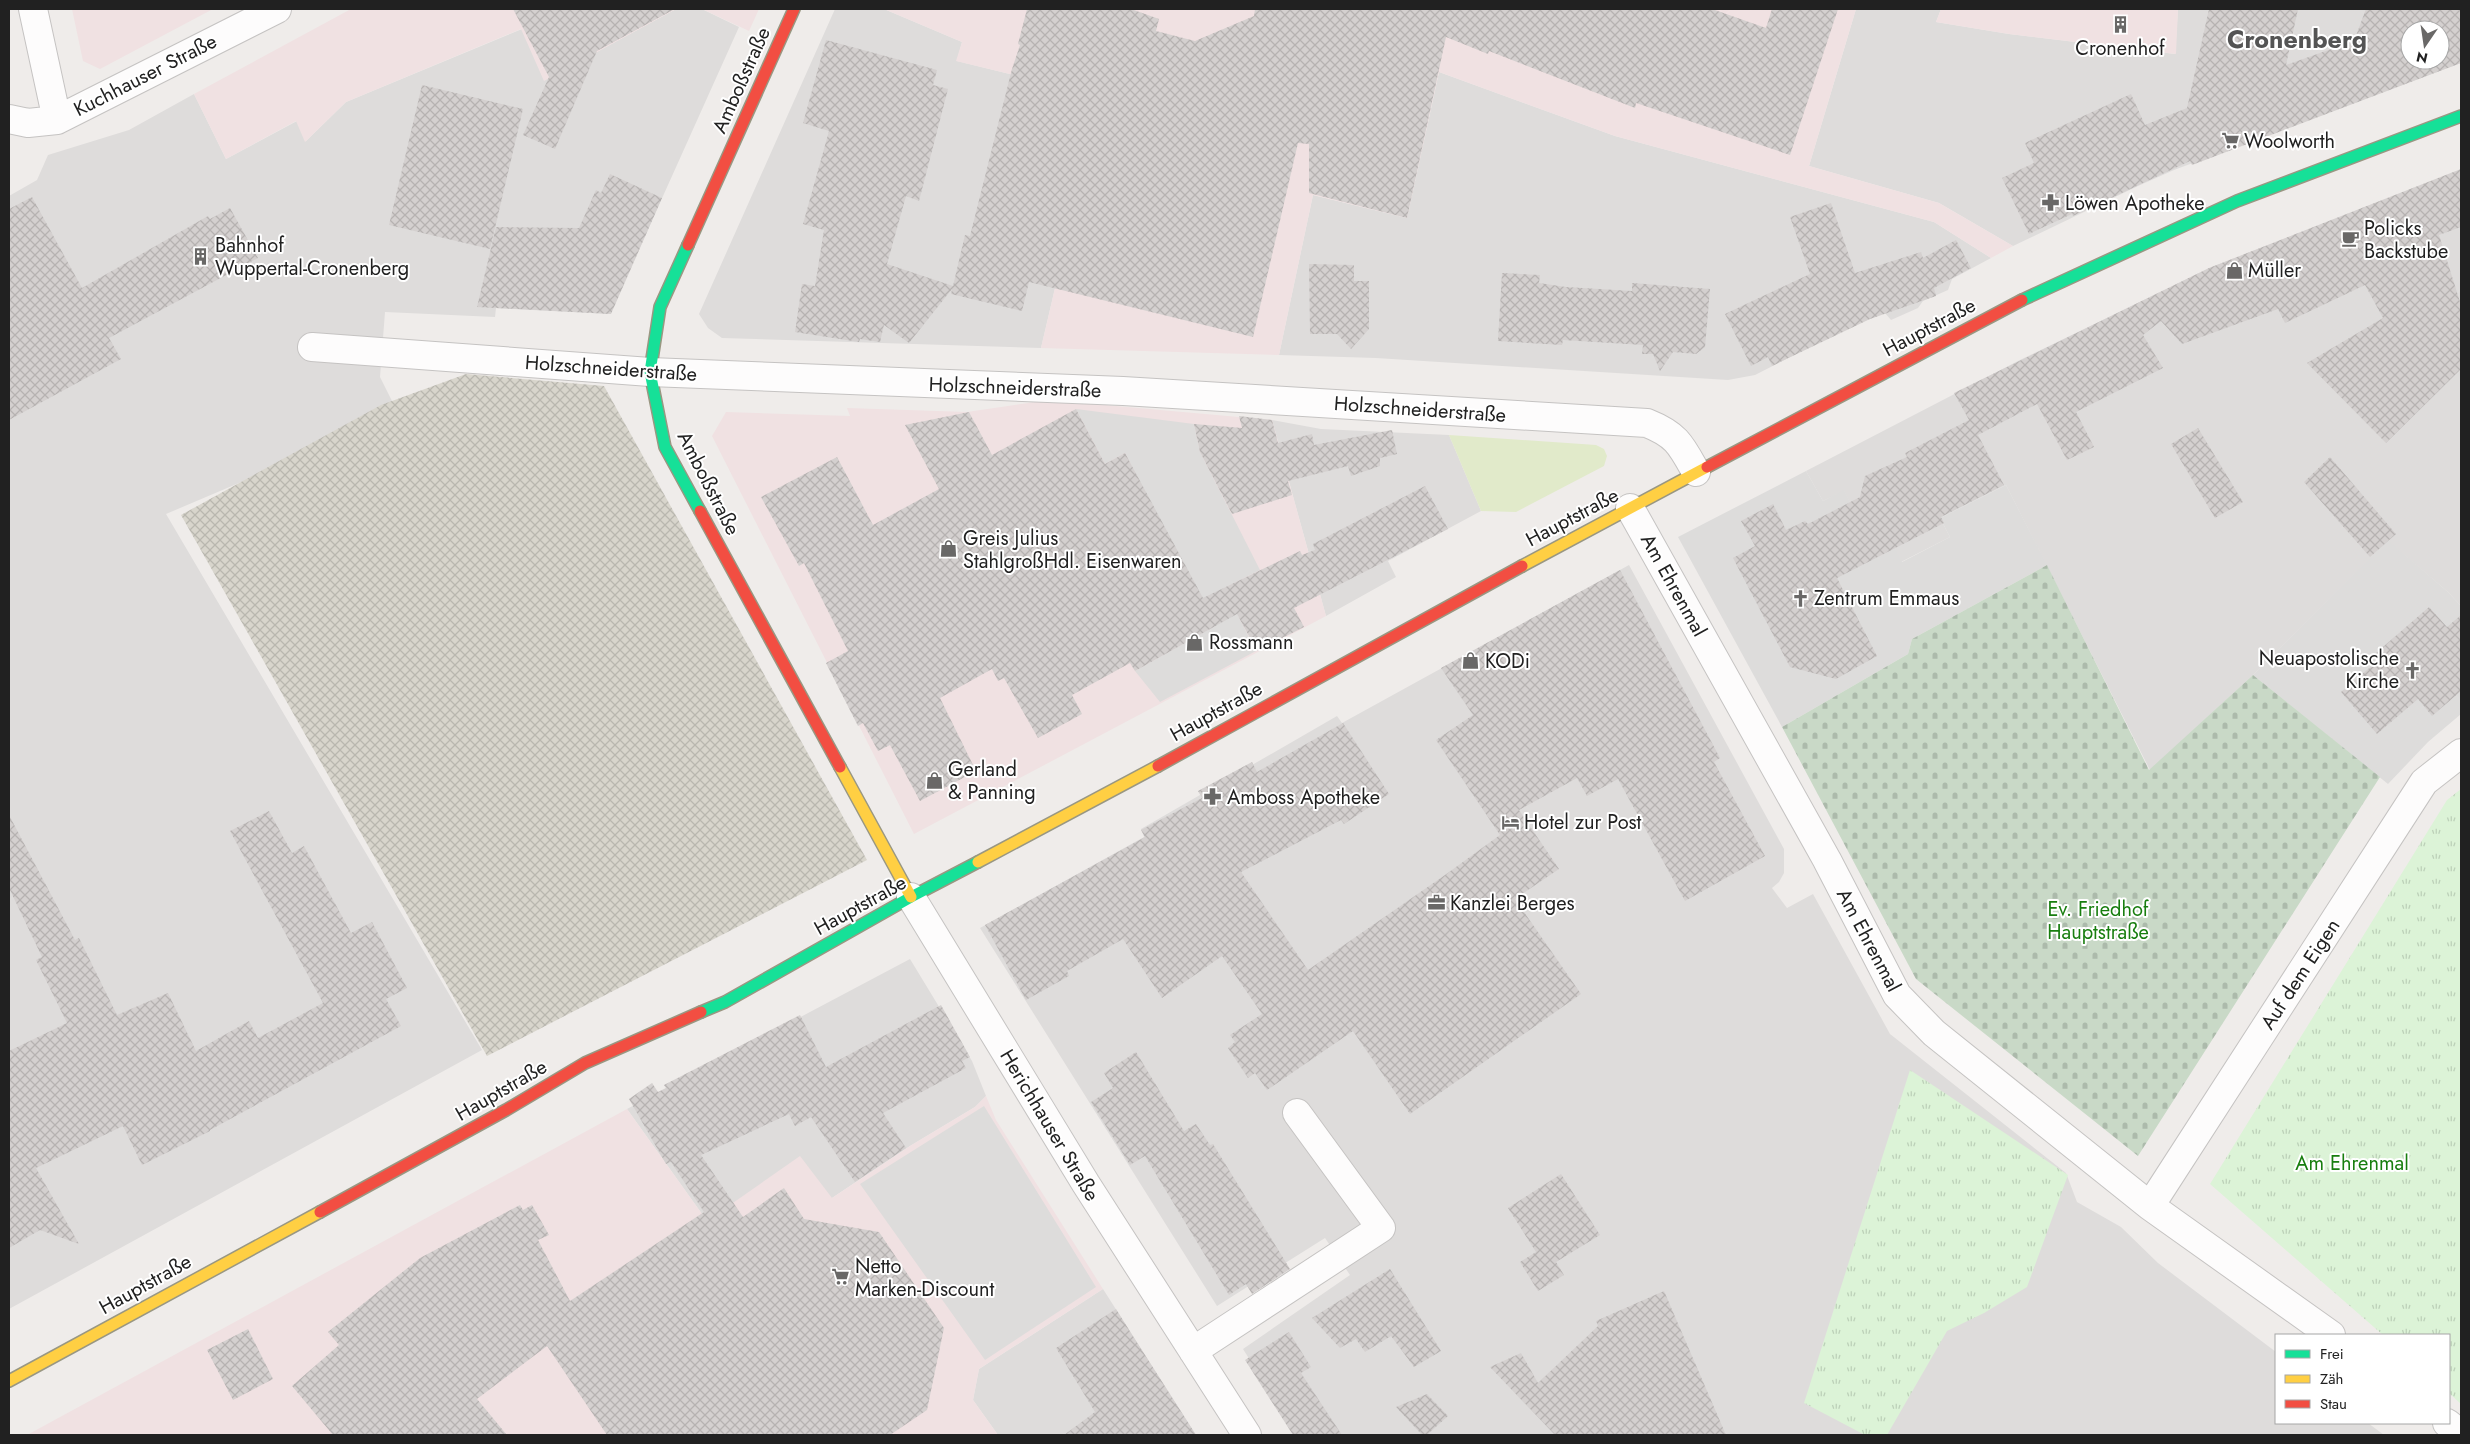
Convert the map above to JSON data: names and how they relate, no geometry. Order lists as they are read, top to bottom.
{
  "streets": {
    "main road": ["Amboßstraße", "Hauptstraße"],
    "street": [
      "Kuchhauser Straße",
      "Holzschneiderstraße",
      "Am Ehrenmal",
      "Auf dem Eigen",
      "Herichhauser Straße"
    ]
  },
  "crossings": [
    ["Amboßstraße", "Hauptstraße"],
    ["Amboßstraße", "Holzschneiderstraße"],
    ["Amboßstraße", "Herichhauser Straße"],
    ["Hauptstraße", "Holzschneiderstraße"],
    ["Hauptstraße", "Am Ehrenmal"],
    ["Hauptstraße", "Herichhauser Straße"],
    ["Am Ehrenmal", "Auf dem Eigen"]
  ],
  "districts": ["Cronenberg"],
  "parks": ["Ev. Friedhof Hauptstraße", "Am Ehrenmal"],
  "places": {
    "building": ["Cronenhof", "Bahnhof Wuppertal-Cronenberg"],
    "supermarket": ["Woolworth", "Netto Marken-Discount"],
    "pharmacy": ["Löwen Apotheke", "Amboss Apotheke"],
    "cafe": ["Policks Backstube"],
    "shop": [
      "Müller",
      "Greis Julius StahlgroßHdl. Eisenwaren",
      "Rossmann",
      "KODi",
      "Gerland & Panning"
    ],
    "church": ["Zentrum Emmaus", "Neuapostolische Kirche"],
    "hotel": ["Hotel zur Post"],
    "office": ["Kanzlei Berges"]
  },
  "legend": ["Frei", "Zäh", "Stau"],
  "north": "bottom"
}
